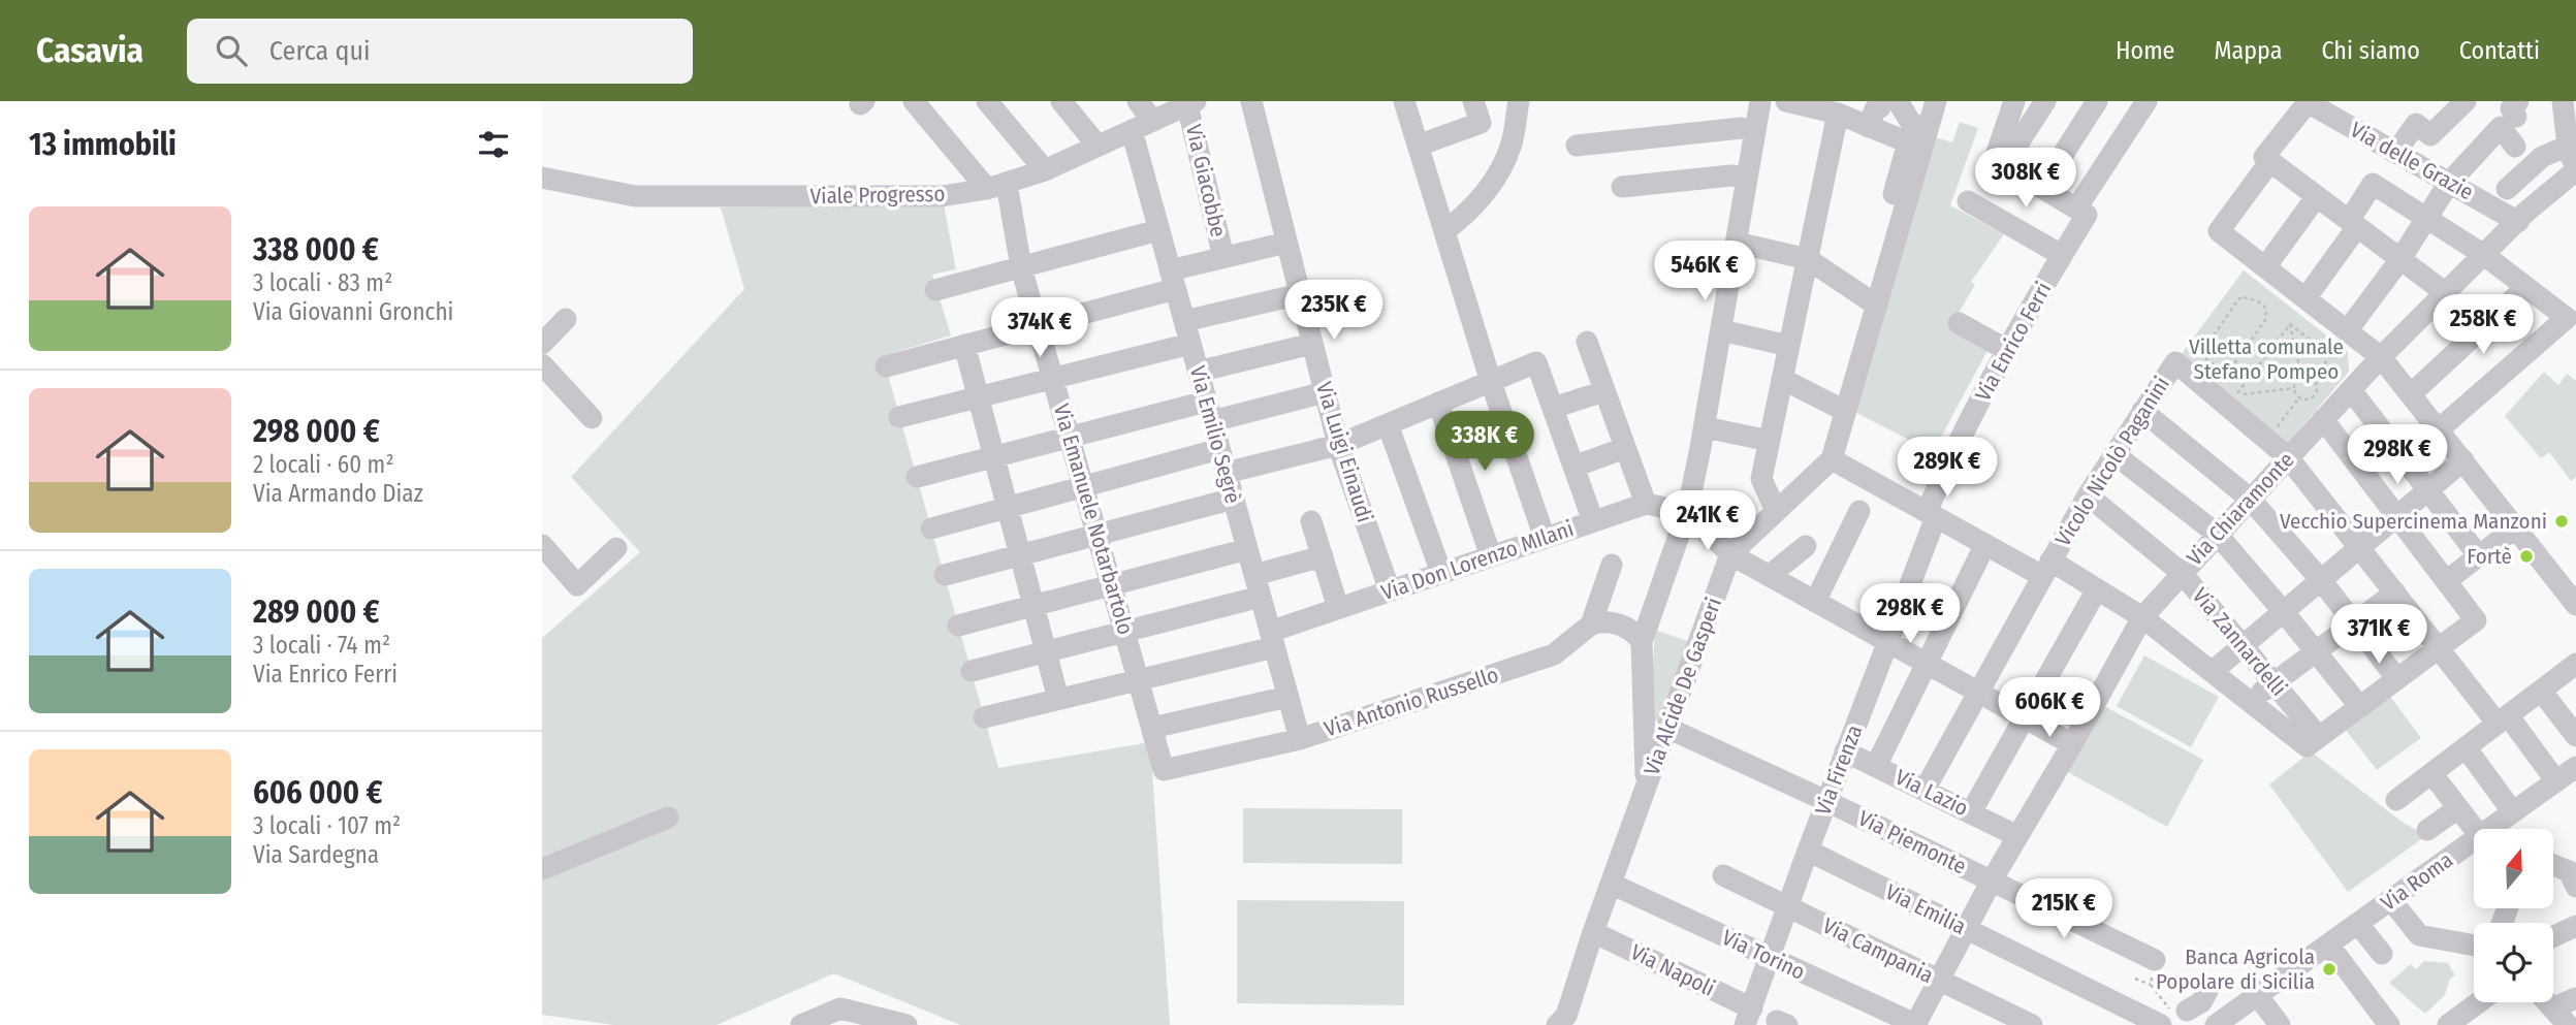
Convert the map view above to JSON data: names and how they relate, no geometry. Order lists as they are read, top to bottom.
{
  "streets": {
    "street": [
      "Via delle Grazie",
      "Via Giacobbe",
      "Viale Progresso",
      "Via Enrico Ferri",
      "Via Emilio Segrè",
      "Via Luigi Einaudi",
      "Vicolo Nicolò Paganini",
      "Via Chiaramonte",
      "Via Emanuele Notarbartolo",
      "Via Don Lorenzo MIlani",
      "Via Zannardelli",
      "Via Alcide De Gasperi",
      "Via Antonio Russello",
      "Via Firenza",
      "Via Lazio",
      "Via Piemonte",
      "Via Roma",
      "Via Emilia",
      "Via Campania",
      "Via Torino",
      "Via Napoli"
    ]
  },
  "crossings": [
    ["Via delle Grazie", "Via Chiaramonte"],
    ["Via Giacobbe", "Viale Progresso"],
    ["Viale Progresso", "Via Emilio Segrè"],
    ["Viale Progresso", "Via Emanuele Notarbartolo"],
    ["Via Enrico Ferri", "Via Firenza"],
    ["Via Emilio Segrè", "Via Don Lorenzo MIlani"],
    ["Via Emilio Segrè", "Via Antonio Russello"],
    ["Via Luigi Einaudi", "Via Don Lorenzo MIlani"],
    ["Vicolo Nicolò Paganini", "Via Chiaramonte"],
    ["Vicolo Nicolò Paganini", "Via Zannardelli"],
    ["Vicolo Nicolò Paganini", "Via Lazio"],
    ["Via Chiaramonte", "Via Zannardelli"],
    ["Via Chiaramonte", "Via Lazio"],
    ["Via Chiaramonte", "Via Piemonte"],
    ["Via Chiaramonte", "Via Emilia"],
    ["Via Chiaramonte", "Via Campania"],
    ["Via Chiaramonte", "Via Torino"],
    ["Via Emanuele Notarbartolo", "Via Don Lorenzo MIlani"],
    ["Via Emanuele Notarbartolo", "Via Antonio Russello"],
    ["Via Alcide De Gasperi", "Via Piemonte"],
    ["Via Alcide De Gasperi", "Via Torino"],
    ["Via Alcide De Gasperi", "Via Napoli"],
    ["Via Firenza", "Via Lazio"],
    ["Via Firenza", "Via Piemonte"],
    ["Via Firenza", "Via Emilia"],
    ["Via Firenza", "Via Campania"],
    ["Via Firenza", "Via Torino"],
    ["Via Firenza", "Via Napoli"]
  ],
  "parks": ["Villetta comunale Stefano Pompeo"],
  "places": ["Vecchio Supercinema Manzoni", "Fortè", "Banca Agricola Popolare di Sicilia"],
  "north": "top",
  "page": {
    "header": "Casavia",
    "search": "Cerca qui",
    "nav": [
      "Home",
      "Mappa",
      "Chi siamo",
      "Contatti"
    ],
    "heading": "13 immobili",
    "price": [
      "308K €",
      "546K €",
      "235K €",
      "258K €",
      "374K €",
      "338K €",
      "298K €",
      "289K €",
      "241K €",
      "298K €",
      "371K €",
      "606K €",
      "215K €"
    ],
    "list": [
      {
        "name": "338 000 €",
        "note": "3 locali · 83 m² · Via Giovanni Gronchi"
      },
      {
        "name": "298 000 €",
        "note": "2 locali · 60 m² · Via Armando Diaz"
      },
      {
        "name": "289 000 €",
        "note": "3 locali · 74 m² · Via Enrico Ferri"
      },
      {
        "name": "606 000 €",
        "note": "3 locali · 107 m² · Via Sardegna"
      }
    ]
  }
}
